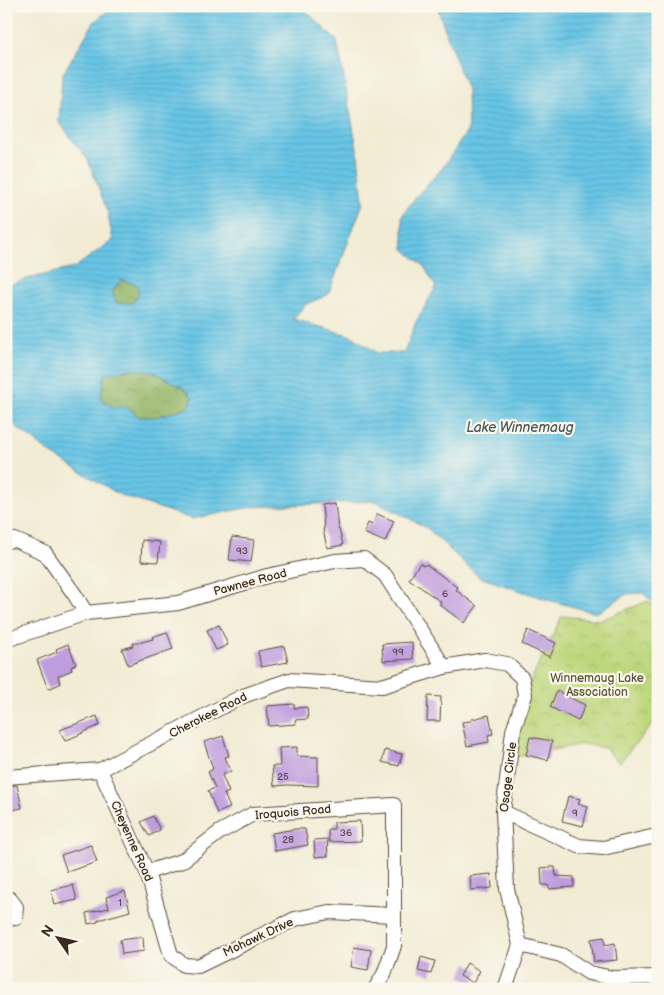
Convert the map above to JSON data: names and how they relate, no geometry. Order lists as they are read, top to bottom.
{
  "streets": {
    "street": [
      "Pawnee Road",
      "Cherokee Road",
      "Osage Circle",
      "Iroquois Road",
      "Cheyenne Road",
      "Mohawk Drive"
    ]
  },
  "crossings": [
    ["Pawnee Road", "Cherokee Road"],
    ["Pawnee Road", "Osage Circle"],
    ["Cherokee Road", "Osage Circle"],
    ["Cherokee Road", "Cheyenne Road"],
    ["Iroquois Road", "Cheyenne Road"],
    ["Iroquois Road", "Mohawk Drive"],
    ["Cheyenne Road", "Mohawk Drive"]
  ],
  "water": ["Lake Winnemaug"],
  "parks": ["Winnemaug Lake Association"],
  "house_numbers": [
    "93",
    "6",
    "99",
    "25",
    "9",
    "36",
    "28",
    "1"
  ],
  "north": "top left"
}
